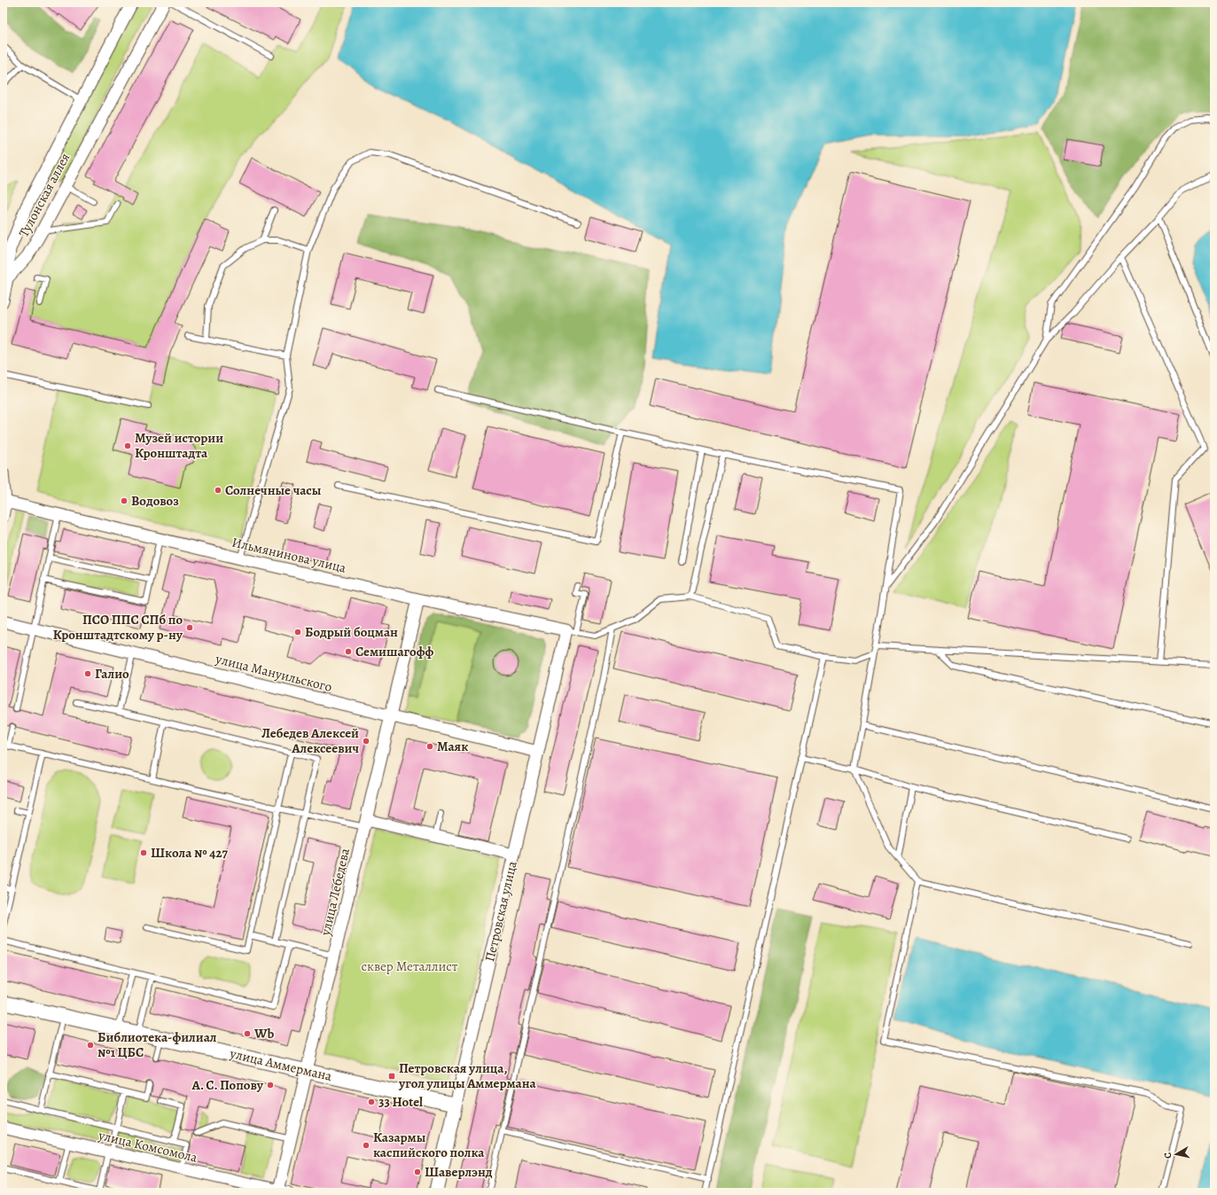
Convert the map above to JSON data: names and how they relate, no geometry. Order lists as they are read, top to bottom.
{
  "streets": {
    "street": [
      "Тулонская аллея",
      "Ильмянинова улица",
      "улица Мануильского",
      "улица Лебедева",
      "Петровская улица",
      "улица Аммермана",
      "улица Комсомола"
    ]
  },
  "crossings": [
    ["Ильмянинова улица", "улица Лебедева"],
    ["Ильмянинова улица", "Петровская улица"],
    ["улица Мануильского", "улица Лебедева"],
    ["улица Мануильского", "Петровская улица"],
    ["улица Лебедева", "улица Аммермана"],
    ["улица Лебедева", "улица Комсомола"],
    ["Петровская улица", "улица Аммермана"]
  ],
  "parks": ["сквер Металлист"],
  "places": {
    "other": [
      "Музей истории Кронштадта",
      "Солнечные часы",
      "Водовоз",
      "ПСО ППС СПб по Кронштадтскому р-ну",
      "Бодрый боцман",
      "Семишагофф",
      "Галио",
      "Лебедев Алексей Алексеевич",
      "Маяк",
      "Школа № 427",
      "Wb",
      "Библиотека-филиал №1 ЦБС",
      "А. С. Попову",
      "33 Hotel",
      "Казармы каспийского полка",
      "Шаверлэнд"
    ],
    "transit": ["Петровская улица, угол улицы Аммермана"]
  },
  "north": "left"
}
